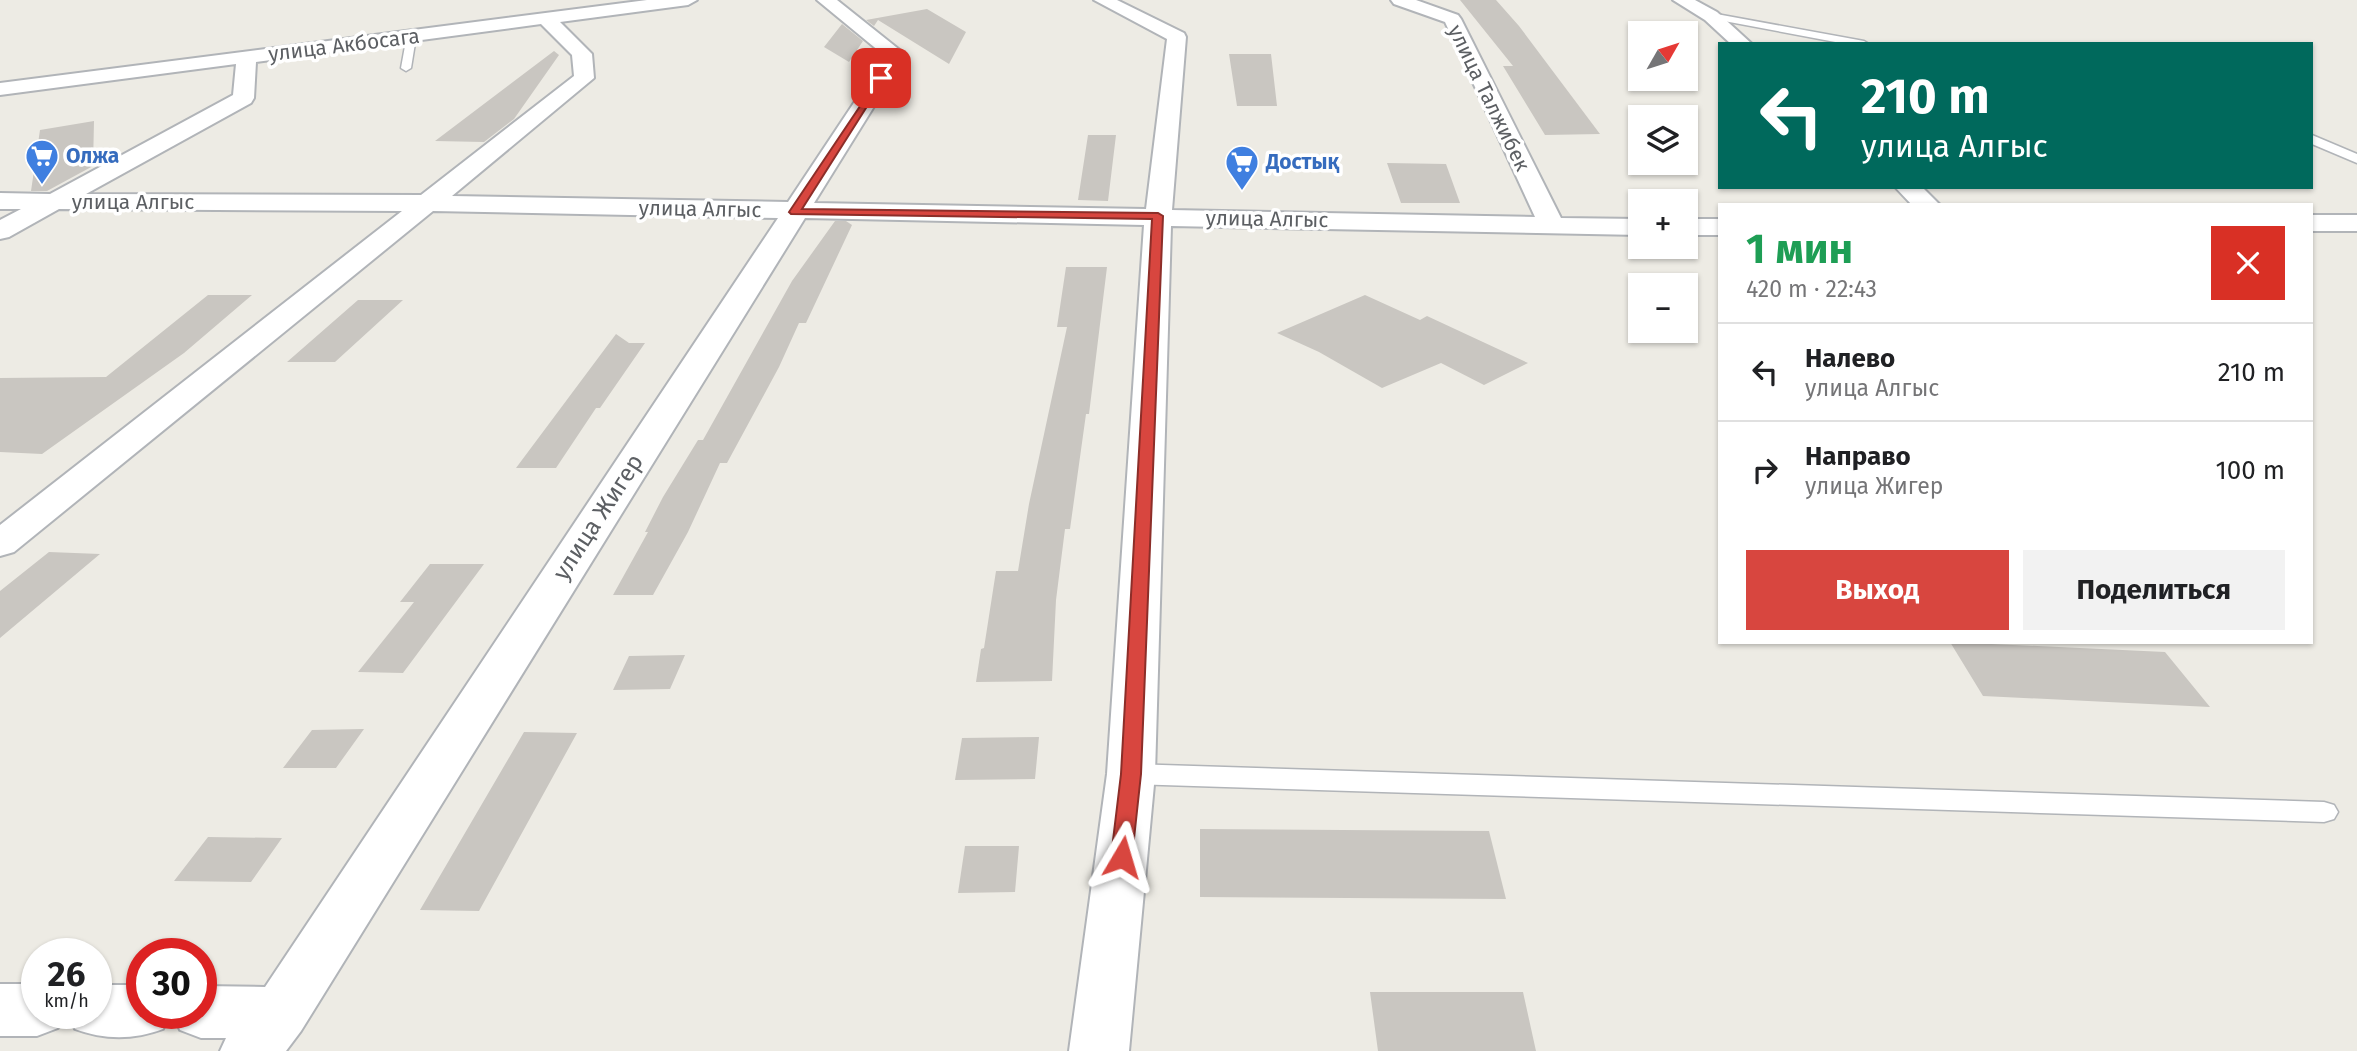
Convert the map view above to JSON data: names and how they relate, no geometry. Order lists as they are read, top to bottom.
{
  "streets": {
    "street": [
      "улица Акбосага",
      "улица Талжибек",
      "улица Алгыс",
      "улица Жигер"
    ]
  },
  "crossings": [
    ["улица Акбосага", "улица Алгыс"],
    ["улица Талжибек", "улица Алгыс"],
    ["улица Алгыс", "улица Жигер"]
  ],
  "places": {
    "supermarket": ["Олжа", "Достық"]
  },
  "north": "top right",
  "page": {
    "map_buttons": ["+", "−"],
    "turn": ["210 m", "улица Алгыс"],
    "heading": ["1 мин", "420 m · 22:43"],
    "list": [
      {
        "name": "Налево",
        "note": "улица Алгыс",
        "value": "210 m"
      },
      {
        "name": "Направо",
        "note": "улица Жигер",
        "value": "100 m"
      }
    ],
    "buttons": ["Выход", "Поделиться"],
    "speed": "26 km/h",
    "limit": "30"
  }
}
